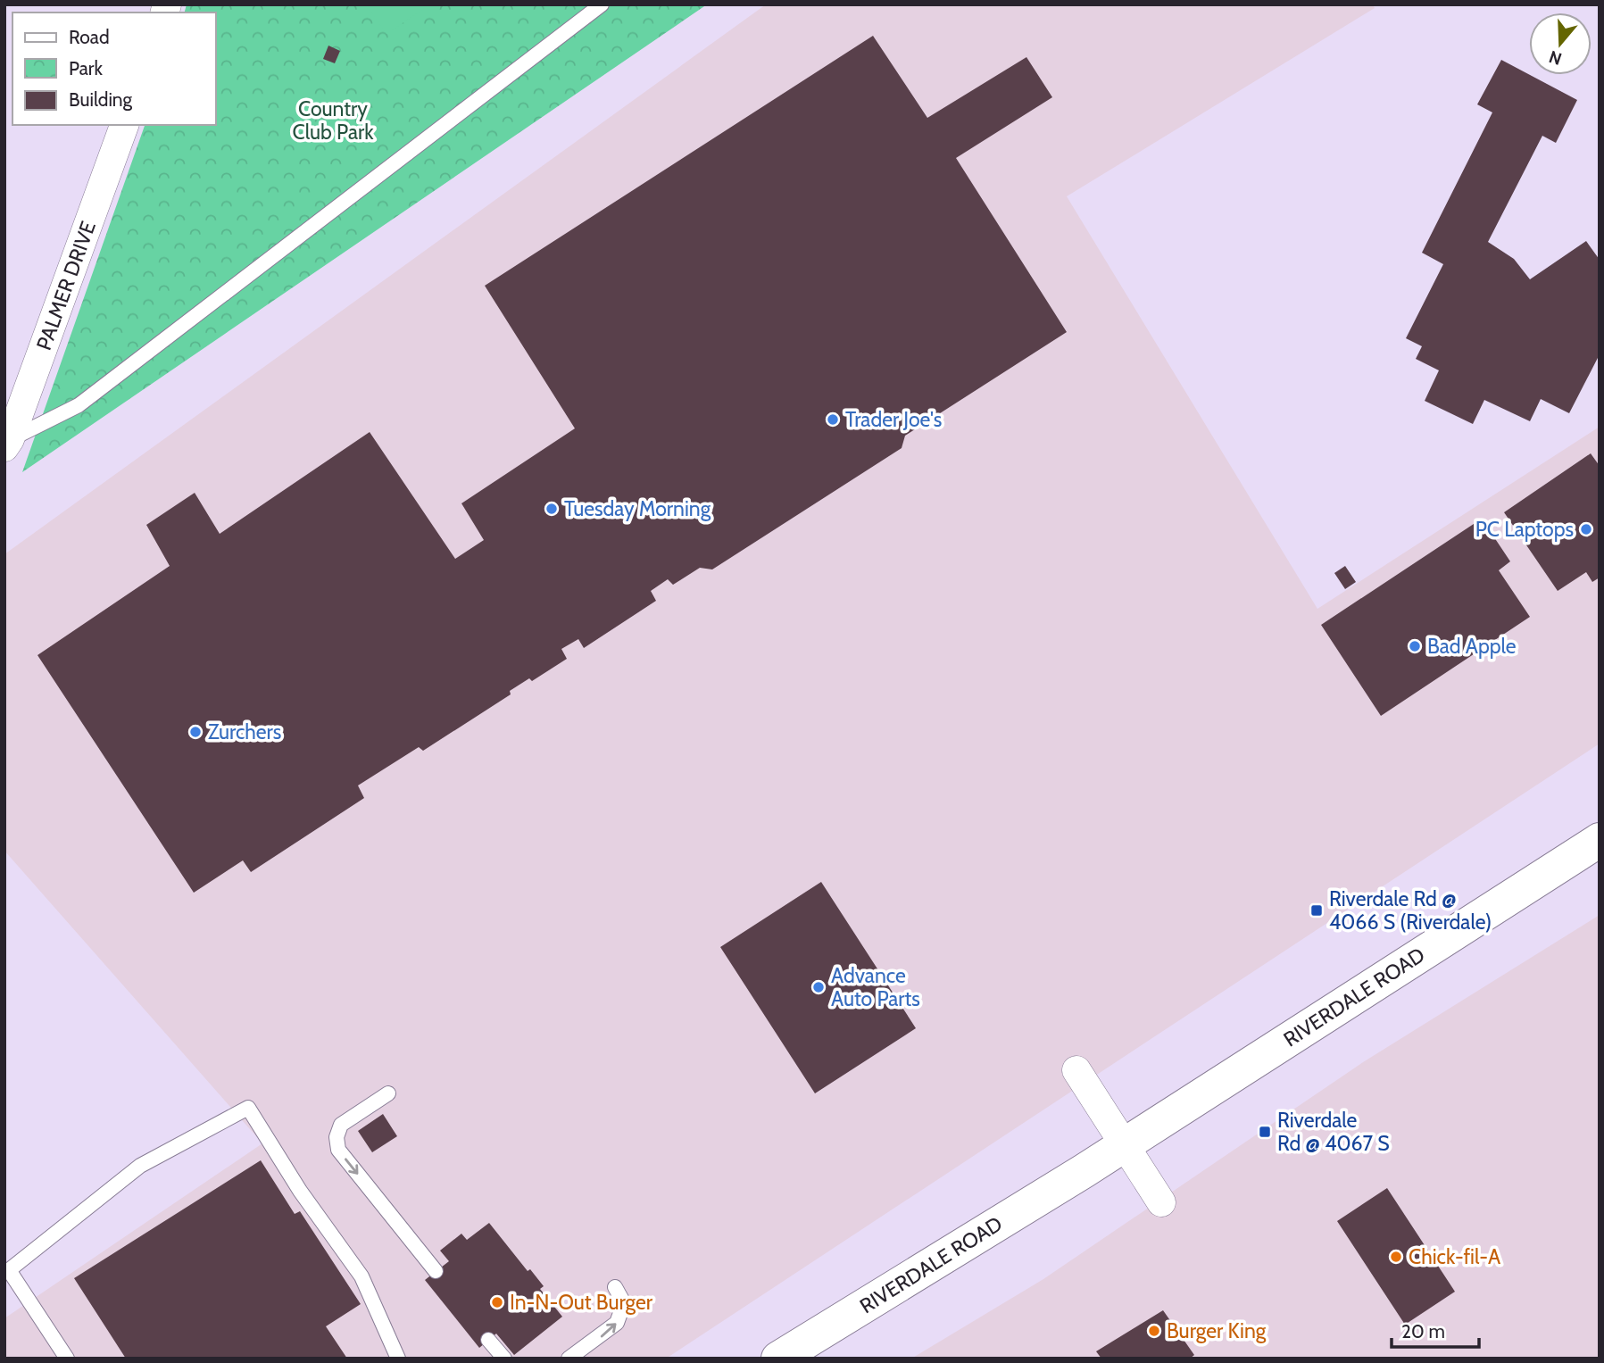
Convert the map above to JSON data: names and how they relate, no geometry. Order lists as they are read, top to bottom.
{
  "streets": {
    "main road": ["RIVERDALE ROAD"],
    "street": ["PALMER DRIVE"]
  },
  "parks": ["Country Club Park"],
  "places": {
    "other": [
      "Trader Joe's",
      "Tuesday Morning",
      "PC Laptops",
      "Bad Apple",
      "Zurchers",
      "Advance Auto Parts",
      "Chick-fil-A",
      "In-N-Out Burger",
      "Burger King"
    ],
    "transit": ["Riverdale Rd @ 4066 S (Riverdale)", "Riverdale Rd @ 4067 S"]
  },
  "legend": ["Road", "Park", "Building"],
  "scale_bar": "20 m",
  "north": "bottom"
}
